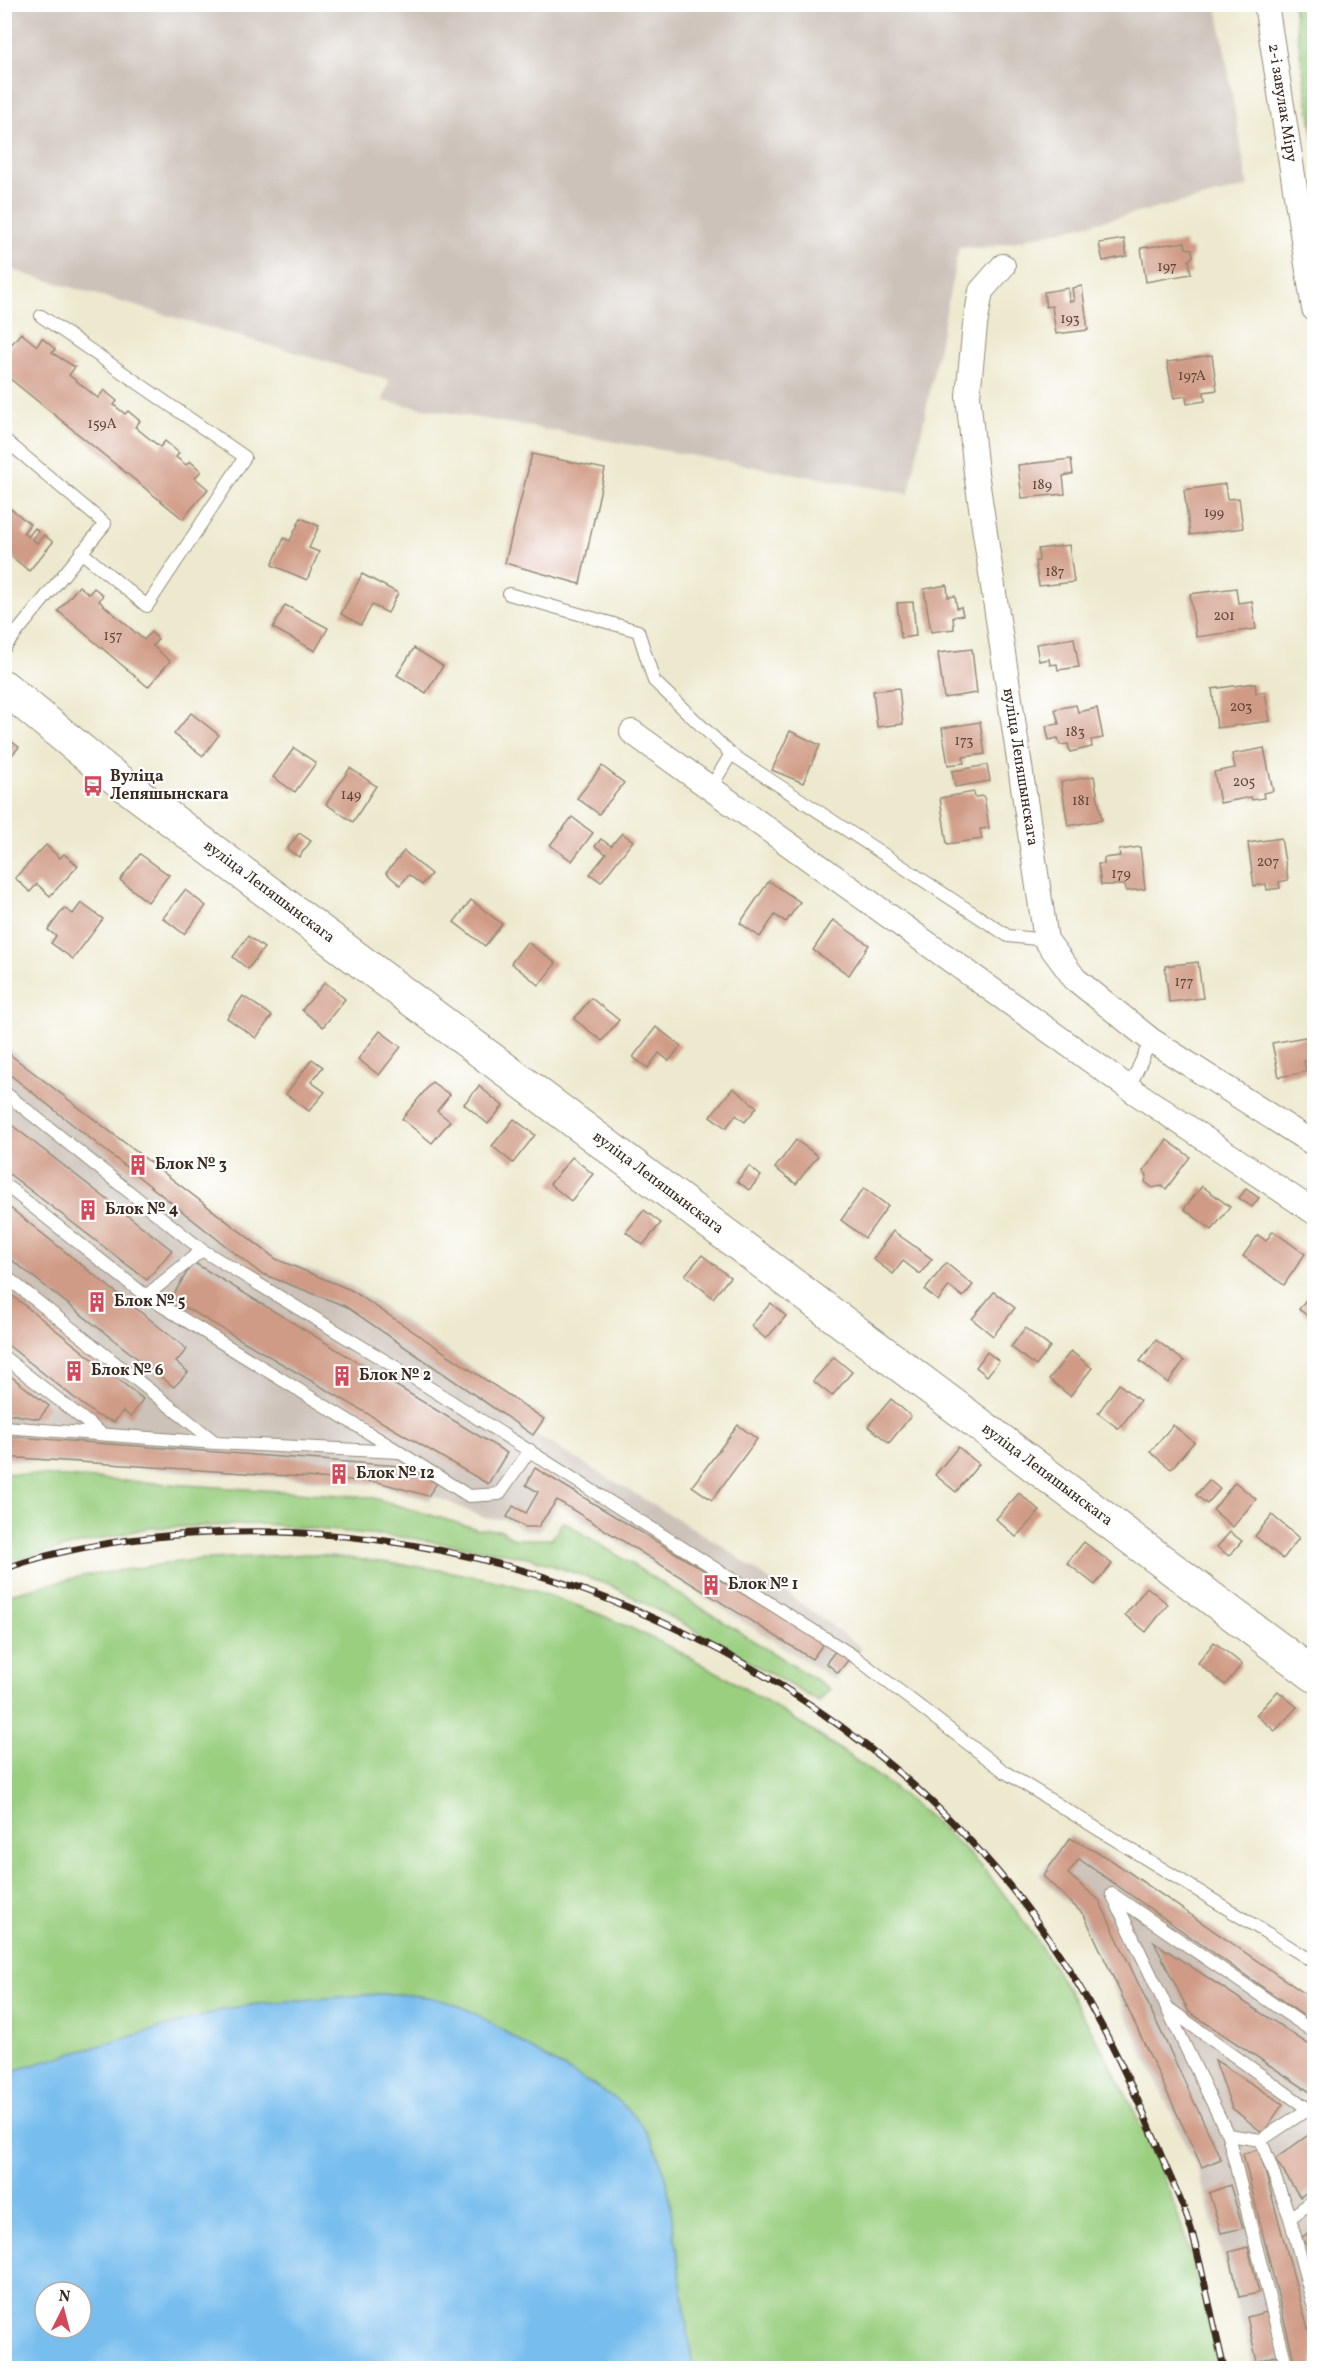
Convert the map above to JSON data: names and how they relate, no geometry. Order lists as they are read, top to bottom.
{
  "streets": {
    "street": ["2-і завулак Міру", "вуліца Лепяшынскага"]
  },
  "places": {
    "bus stop": ["Вуліца Лепяшынскага"],
    "building": [
      "Блок № 3",
      "Блок № 4",
      "Блок № 5",
      "Блок № 6",
      "Блок № 2",
      "Блок № 12",
      "Блок № 1"
    ]
  },
  "house_numbers": [
    "197",
    "193",
    "197А",
    "159А",
    "189",
    "199",
    "187",
    "201",
    "157",
    "203",
    "183",
    "173",
    "205",
    "149",
    "181",
    "207",
    "179",
    "177"
  ],
  "north": "top"
}
